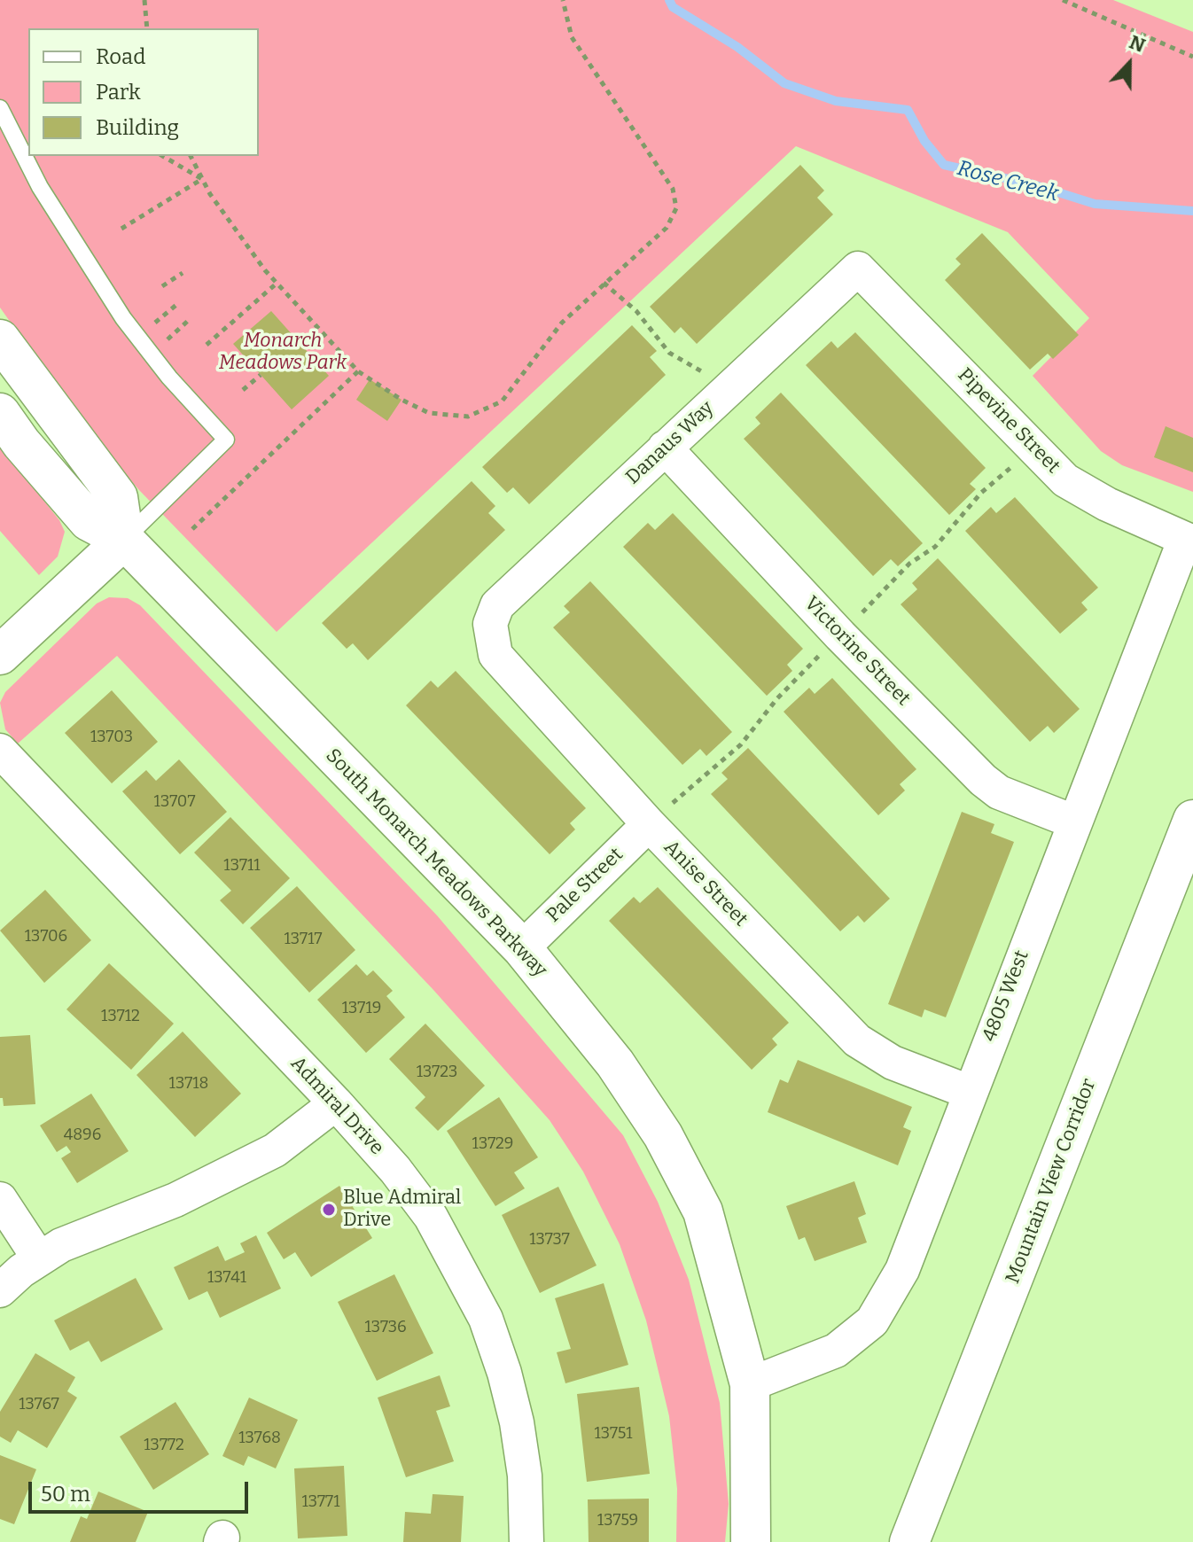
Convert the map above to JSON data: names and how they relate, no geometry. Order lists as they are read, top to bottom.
{
  "streets": {
    "main road": ["South Monarch Meadows Parkway", "Mountain View Corridor"],
    "street": [
      "Pipevine Street",
      "Danaus Way",
      "Victorine Street",
      "Anise Street",
      "Pale Street",
      "4805 West",
      "Admiral Drive"
    ]
  },
  "crossings": [
    ["Pipevine Street", "Danaus Way"],
    ["Pipevine Street", "4805 West"],
    ["Danaus Way", "Victorine Street"],
    ["Danaus Way", "Anise Street"],
    ["Victorine Street", "4805 West"],
    ["South Monarch Meadows Parkway", "Pale Street"],
    ["South Monarch Meadows Parkway", "4805 West"],
    ["Anise Street", "Pale Street"],
    ["Anise Street", "4805 West"]
  ],
  "water": ["Rose Creek"],
  "parks": ["Monarch Meadows Park"],
  "places": ["Blue Admiral Drive"],
  "house_numbers": [
    "13703",
    "13707",
    "13711",
    "13706",
    "13717",
    "13719",
    "13712",
    "13723",
    "13718",
    "4896",
    "13729",
    "13737",
    "13741",
    "13736",
    "13767",
    "13751",
    "13768",
    "13772",
    "13771",
    "13759"
  ],
  "legend": ["Road", "Park", "Building"],
  "scale_bar": "50 m",
  "north": "top"
}
